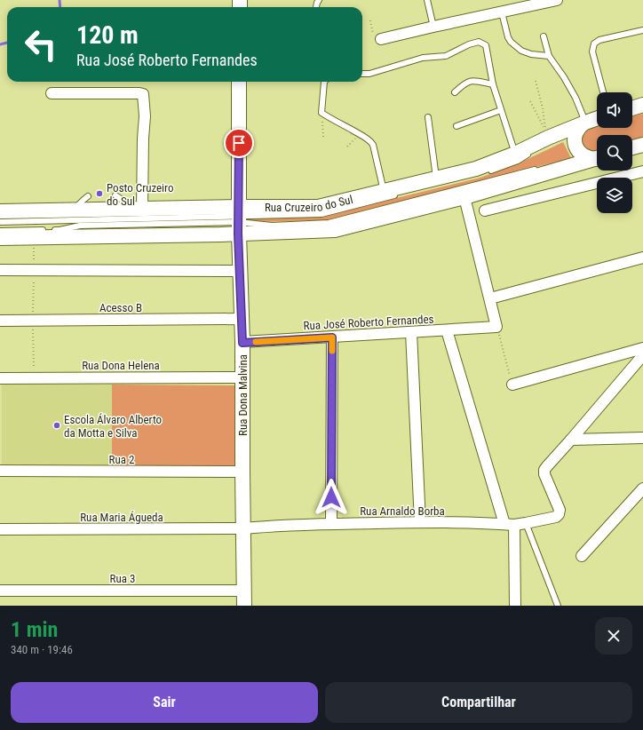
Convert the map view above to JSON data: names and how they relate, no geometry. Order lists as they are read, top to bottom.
{
  "streets": {
    "main road": ["Rua Cruzeiro do Sul", "Rua Dona Malvina"],
    "street": [
      "Acesso B",
      "Rua José Roberto Fernandes",
      "Rua Dona Helena",
      "Rua 2",
      "Rua Arnaldo Borba",
      "Rua Maria Águeda",
      "Rua 3"
    ]
  },
  "crossings": [
    ["Rua Cruzeiro do Sul", "Rua Dona Malvina"],
    ["Acesso B", "Rua Dona Malvina"],
    ["Rua José Roberto Fernandes", "Rua Dona Malvina"],
    ["Rua Dona Helena", "Rua Dona Malvina"],
    ["Rua Dona Malvina", "Rua 2"],
    ["Rua Dona Malvina", "Rua Arnaldo Borba"],
    ["Rua Dona Malvina", "Rua Maria Águeda"],
    ["Rua Dona Malvina", "Rua 3"],
    ["Rua Arnaldo Borba", "Rua Maria Águeda"]
  ],
  "places": ["Posto Cruzeiro do Sul", "Escola Álvaro Alberto da Motta e Silva"],
  "page": {
    "turn": ["120 m", "Rua José Roberto Fernandes"],
    "heading": ["1 min", "340 m · 19:46"],
    "buttons": ["Sair", "Compartilhar"]
  }
}
